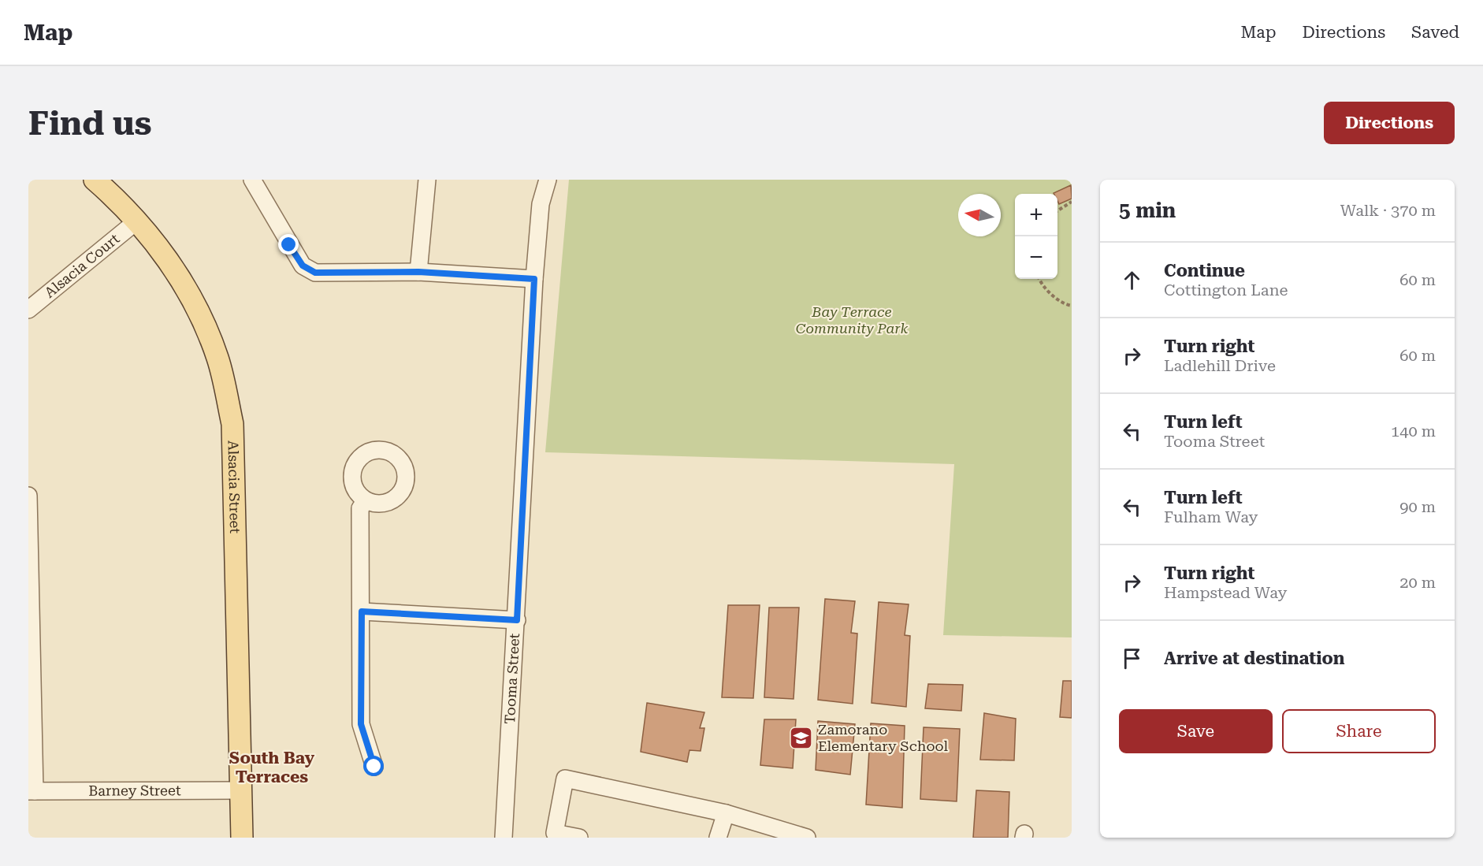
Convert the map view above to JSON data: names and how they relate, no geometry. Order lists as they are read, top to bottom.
{
  "streets": {
    "main road": ["Alsacia Street"],
    "street": ["Alsacia Court", "Tooma Street", "Barney Street"]
  },
  "crossings": [
    ["Alsacia Court", "Alsacia Street"],
    ["Alsacia Street", "Barney Street"]
  ],
  "districts": ["South Bay Terraces"],
  "parks": ["Bay Terrace Community Park"],
  "places": {
    "school or university": ["Zamorano Elementary School"]
  },
  "north": "left",
  "page": {
    "header": "Map",
    "nav": ["Map", "Directions", "Saved"],
    "buttons": [
      "Directions",
      ["Save", "Share"]
    ],
    "title": "Find us",
    "heading": ["5 min", "Walk · 370 m"],
    "map_buttons": ["+", "−"],
    "list": [
      ["Continue", "Cottington Lane", "60 m"],
      ["Turn right", "Ladlehill Drive", "60 m"],
      ["Turn left", "Tooma Street", "140 m"],
      ["Turn left", "Fulham Way", "90 m"],
      ["Turn right", "Hampstead Way", "20 m"],
      "Arrive at destination"
    ]
  }
}
